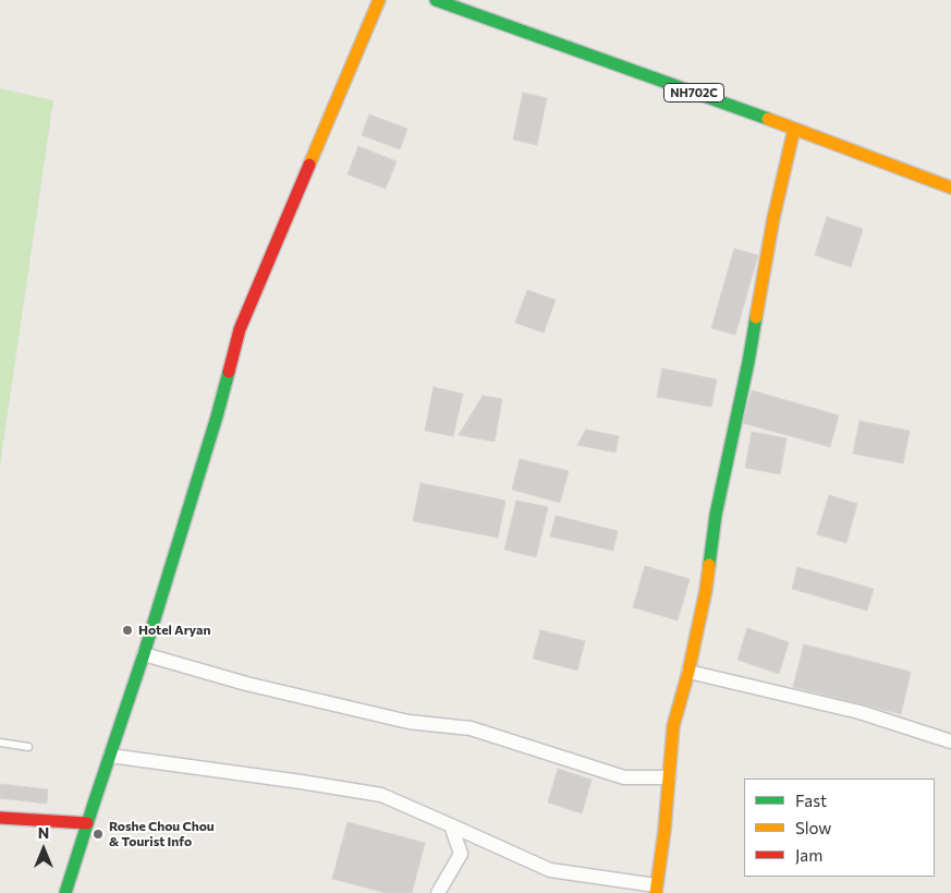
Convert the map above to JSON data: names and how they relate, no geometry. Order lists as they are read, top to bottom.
{
  "streets": {
    "main road": ["NH702C"]
  },
  "places": ["Hotel Aryan", "Roshe Chou Chou & Tourist Info"],
  "legend": ["Fast", "Slow", "Jam"],
  "north": "top"
}
